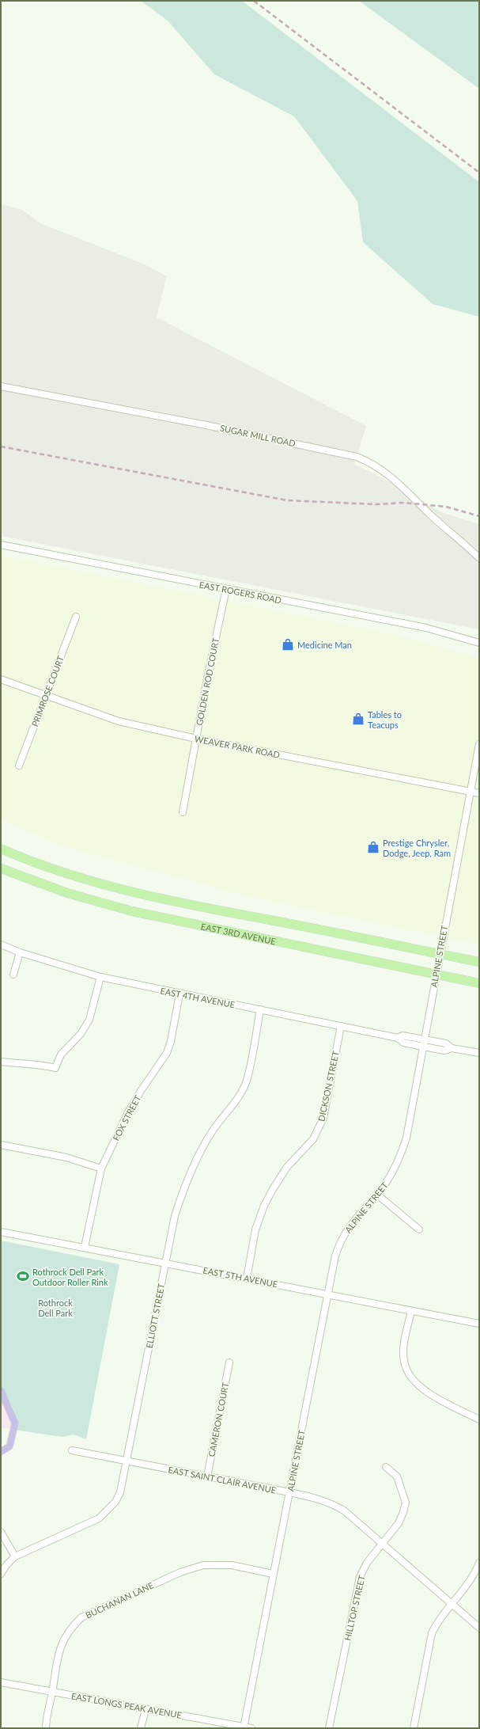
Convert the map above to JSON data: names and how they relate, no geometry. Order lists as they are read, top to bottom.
{
  "streets": {
    "main road": ["EAST 3RD AVENUE"],
    "street": [
      "SUGAR MILL ROAD",
      "EAST ROGERS ROAD",
      "GOLDEN ROD COURT",
      "PRIMROSE COURT",
      "WEAVER PARK ROAD",
      "ALPINE STREET",
      "EAST 4TH AVENUE",
      "DICKSON STREET",
      "FOX STREET",
      "EAST 5TH AVENUE",
      "ELLIOTT STREET",
      "CAMERON COURT",
      "EAST SAINT CLAIR AVENUE",
      "BUCHANAN LANE",
      "HILLTOP STREET",
      "EAST LONGS PEAK AVENUE"
    ]
  },
  "crossings": [
    ["EAST ROGERS ROAD", "GOLDEN ROD COURT"],
    ["GOLDEN ROD COURT", "WEAVER PARK ROAD"],
    ["PRIMROSE COURT", "WEAVER PARK ROAD"],
    ["WEAVER PARK ROAD", "ALPINE STREET"],
    ["EAST 3RD AVENUE", "ALPINE STREET"],
    ["ALPINE STREET", "EAST 4TH AVENUE"],
    ["ALPINE STREET", "EAST 5TH AVENUE"],
    ["ALPINE STREET", "EAST SAINT CLAIR AVENUE"],
    ["ALPINE STREET", "BUCHANAN LANE"],
    ["ALPINE STREET", "EAST LONGS PEAK AVENUE"],
    ["EAST 4TH AVENUE", "DICKSON STREET"],
    ["EAST 4TH AVENUE", "FOX STREET"],
    ["EAST 4TH AVENUE", "ELLIOTT STREET"],
    ["DICKSON STREET", "EAST 5TH AVENUE"],
    ["FOX STREET", "EAST 5TH AVENUE"],
    ["EAST 5TH AVENUE", "ELLIOTT STREET"],
    ["ELLIOTT STREET", "EAST SAINT CLAIR AVENUE"],
    ["CAMERON COURT", "EAST SAINT CLAIR AVENUE"],
    ["EAST SAINT CLAIR AVENUE", "HILLTOP STREET"],
    ["BUCHANAN LANE", "EAST LONGS PEAK AVENUE"]
  ],
  "parks": ["Rothrock Dell Park"],
  "places": {
    "shop": ["Medicine Man", "Tables to Teacups", "Prestige Chrysler, Dodge, Jeep, Ram"],
    "sports": ["Rothrock Dell Park Outdoor Roller Rink"]
  }
}
